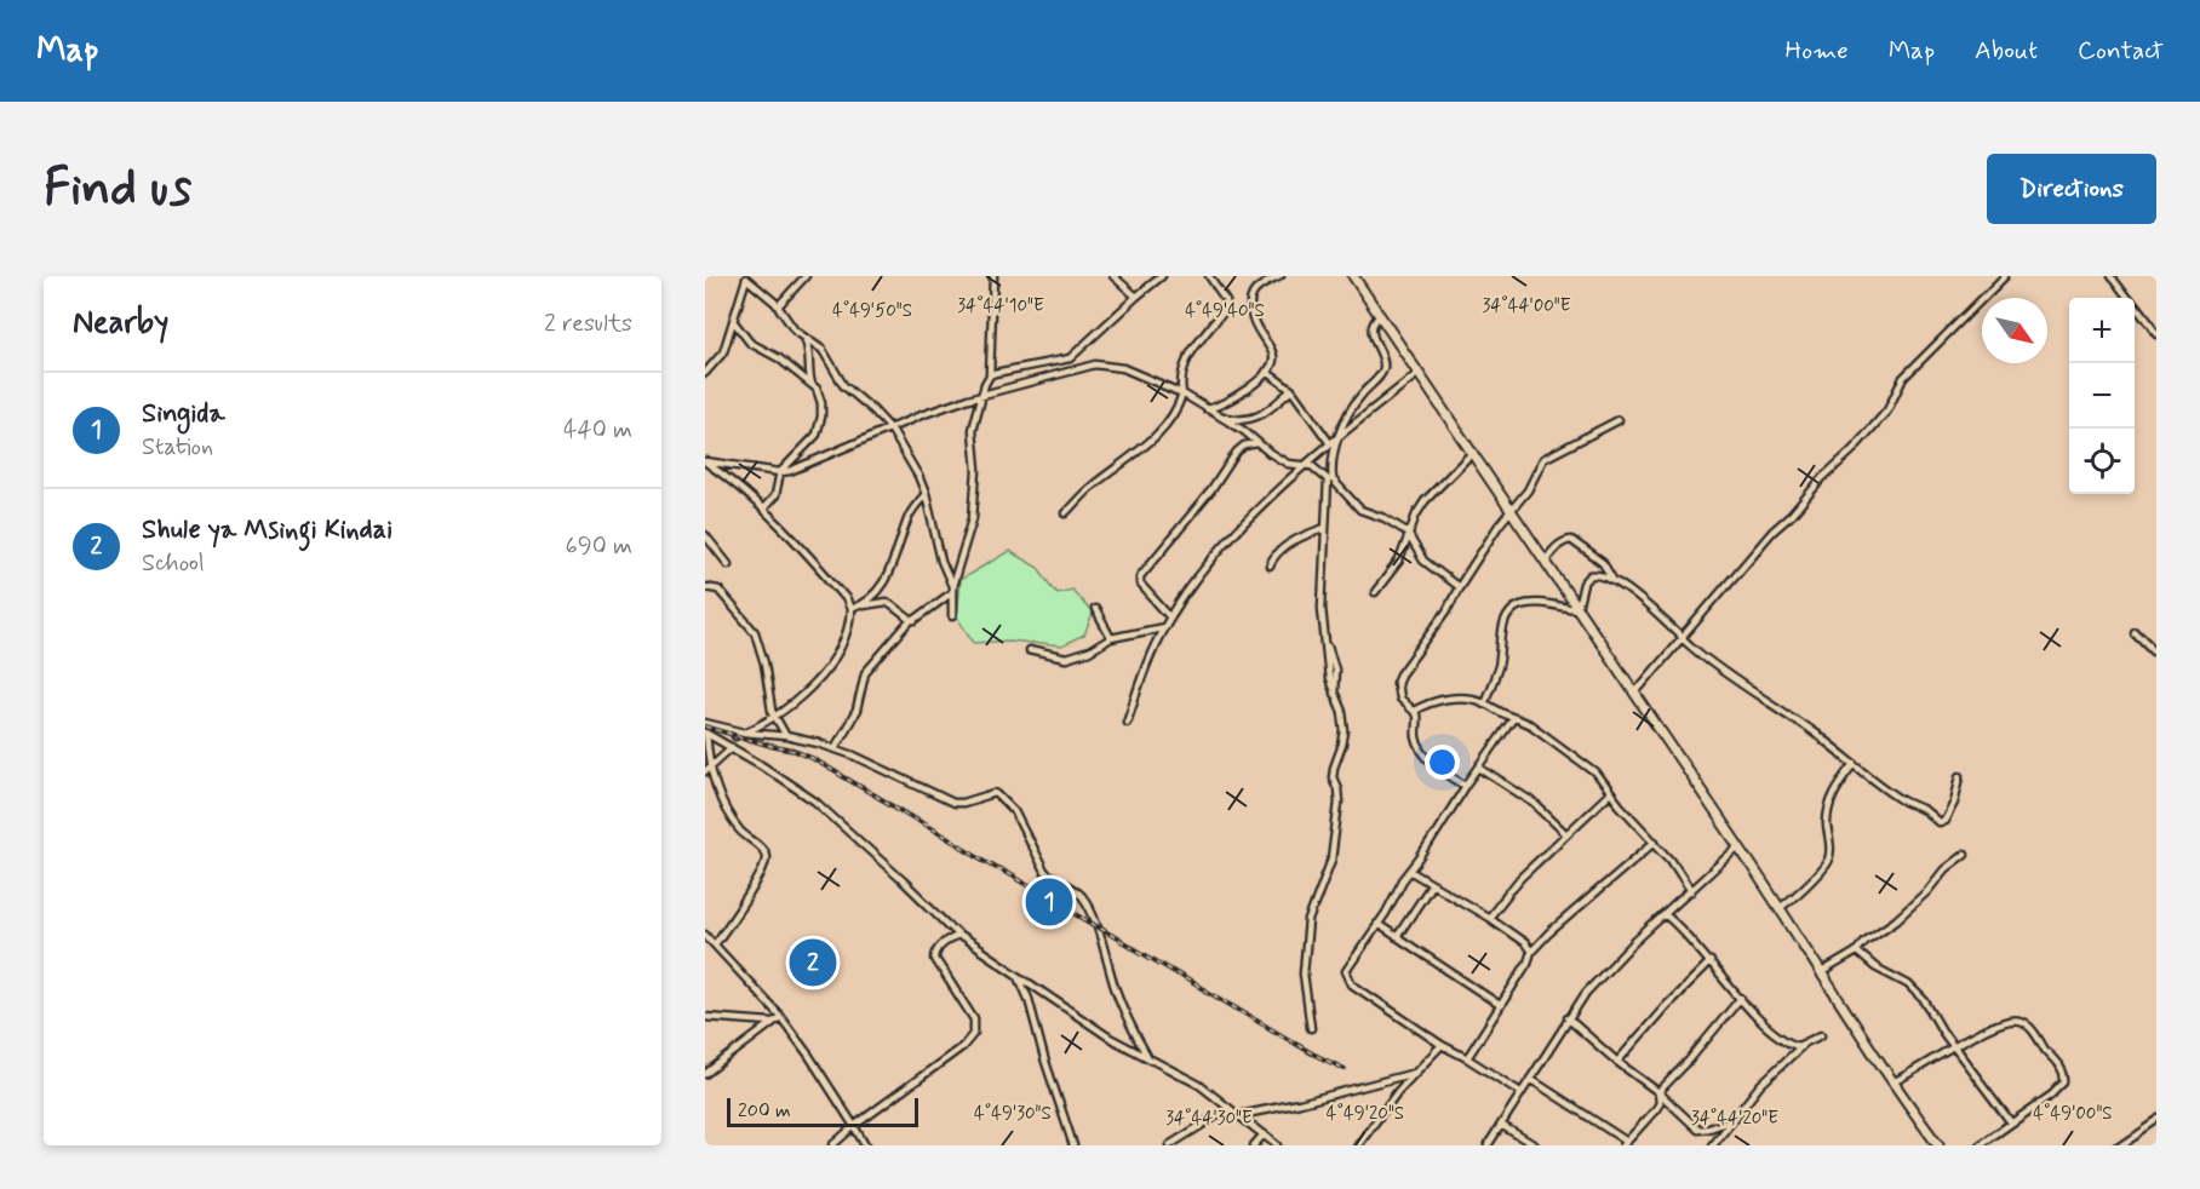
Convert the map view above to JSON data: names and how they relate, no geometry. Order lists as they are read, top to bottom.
{
  "scale_bar": "200 m",
  "north": "bottom right",
  "page": {
    "header": "Map",
    "nav": [
      "Home",
      "Map",
      "About",
      "Contact"
    ],
    "buttons": "Directions",
    "title": "Find us",
    "heading": ["Nearby", "2 results"],
    "map_buttons": ["+", "−"],
    "list": [
      {
        "mark": "1",
        "name": "Singida",
        "note": "Station",
        "value": "440 m"
      },
      {
        "mark": "2",
        "name": "Shule ya Msingi Kindai",
        "note": "School",
        "value": "690 m"
      }
    ],
    "pins": ["1", "2"],
    "scale": "200 m"
  },
  "coordinates": [
    "34°44'00\"E",
    "34°44'10\"E",
    "4°49'50\"S",
    "4°49'40\"S",
    "4°49'30\"S",
    "4°49'20\"S",
    "4°49'00\"S",
    "34°44'30\"E",
    "34°44'20\"E"
  ]
}
